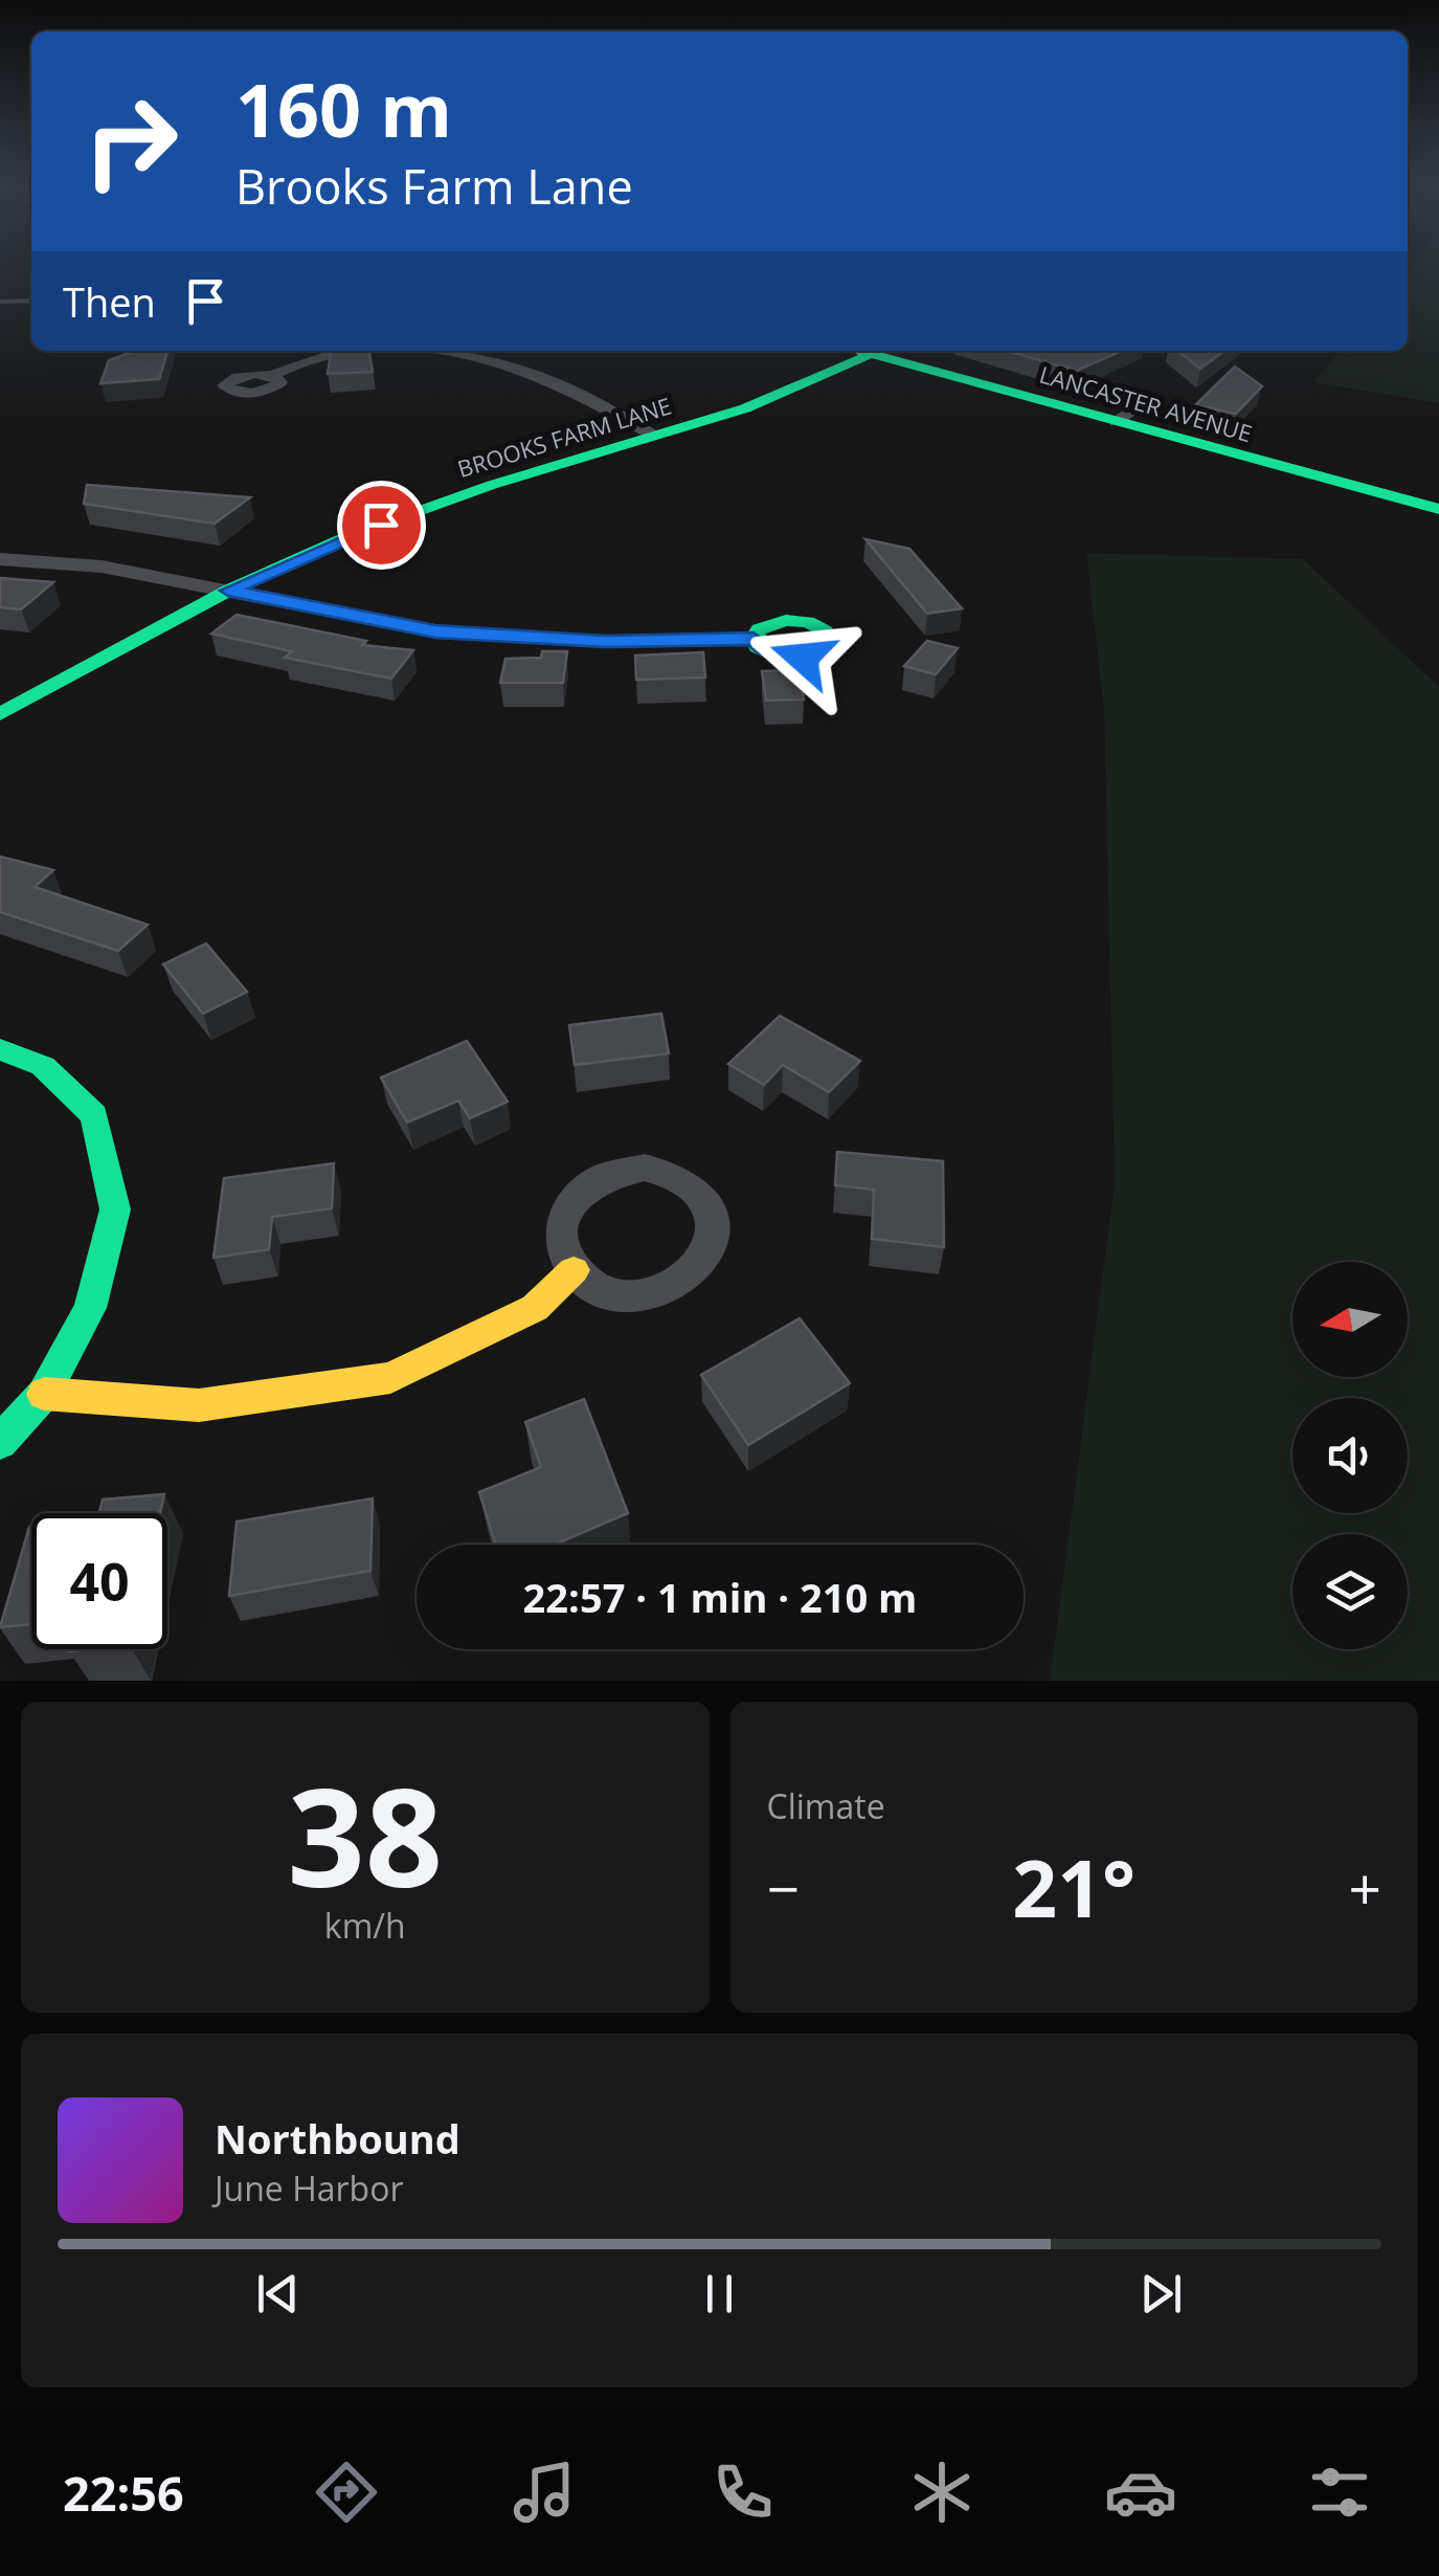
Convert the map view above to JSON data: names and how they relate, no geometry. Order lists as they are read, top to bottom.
{
  "streets": {
    "street": ["LANCASTER AVENUE", "BROOKS FARM LANE"]
  },
  "north": "left",
  "page": {
    "turn": ["160 m", "Brooks Farm Lane"],
    "then": "Then",
    "limit": "40",
    "trip": "22:57 · 1 min · 210 m",
    "tile": [
      ["38", "km/h"],
      "Climate"
    ],
    "heat": ["−", "21°", "+"],
    "song": ["Northbound", "June Harbor"],
    "tabs": "22:56"
  }
}
